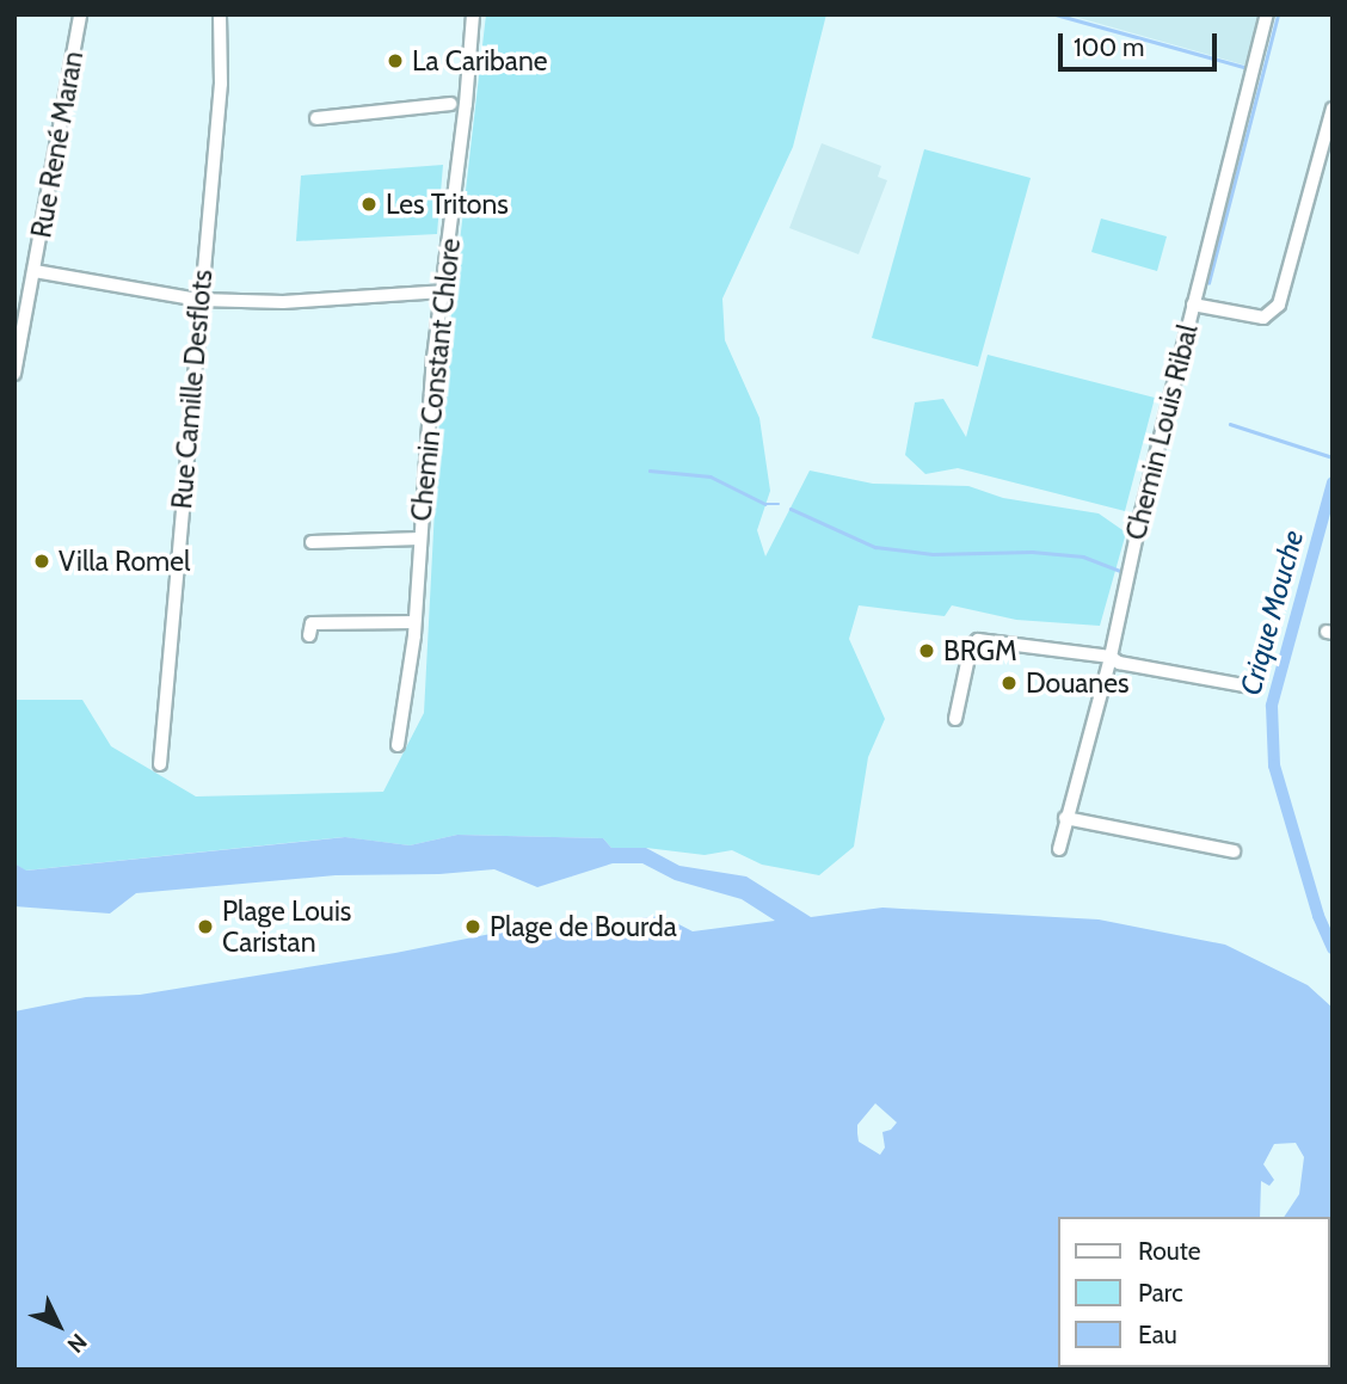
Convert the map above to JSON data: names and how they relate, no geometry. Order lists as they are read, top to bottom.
{
  "streets": {
    "street": [
      "Rue René Maran",
      "Chemin Constant Chlore",
      "Rue Camille Desflots",
      "Chemin Louis Ribal"
    ]
  },
  "water": ["Crique Mouche"],
  "places": [
    "La Caribane",
    "Les Tritons",
    "Villa Romel",
    "BRGM",
    "Douanes",
    "Plage Louis Caristan",
    "Plage de Bourda"
  ],
  "legend": ["Route", "Parc", "Eau"],
  "scale_bar": "100 m",
  "north": "bottom right"
}
